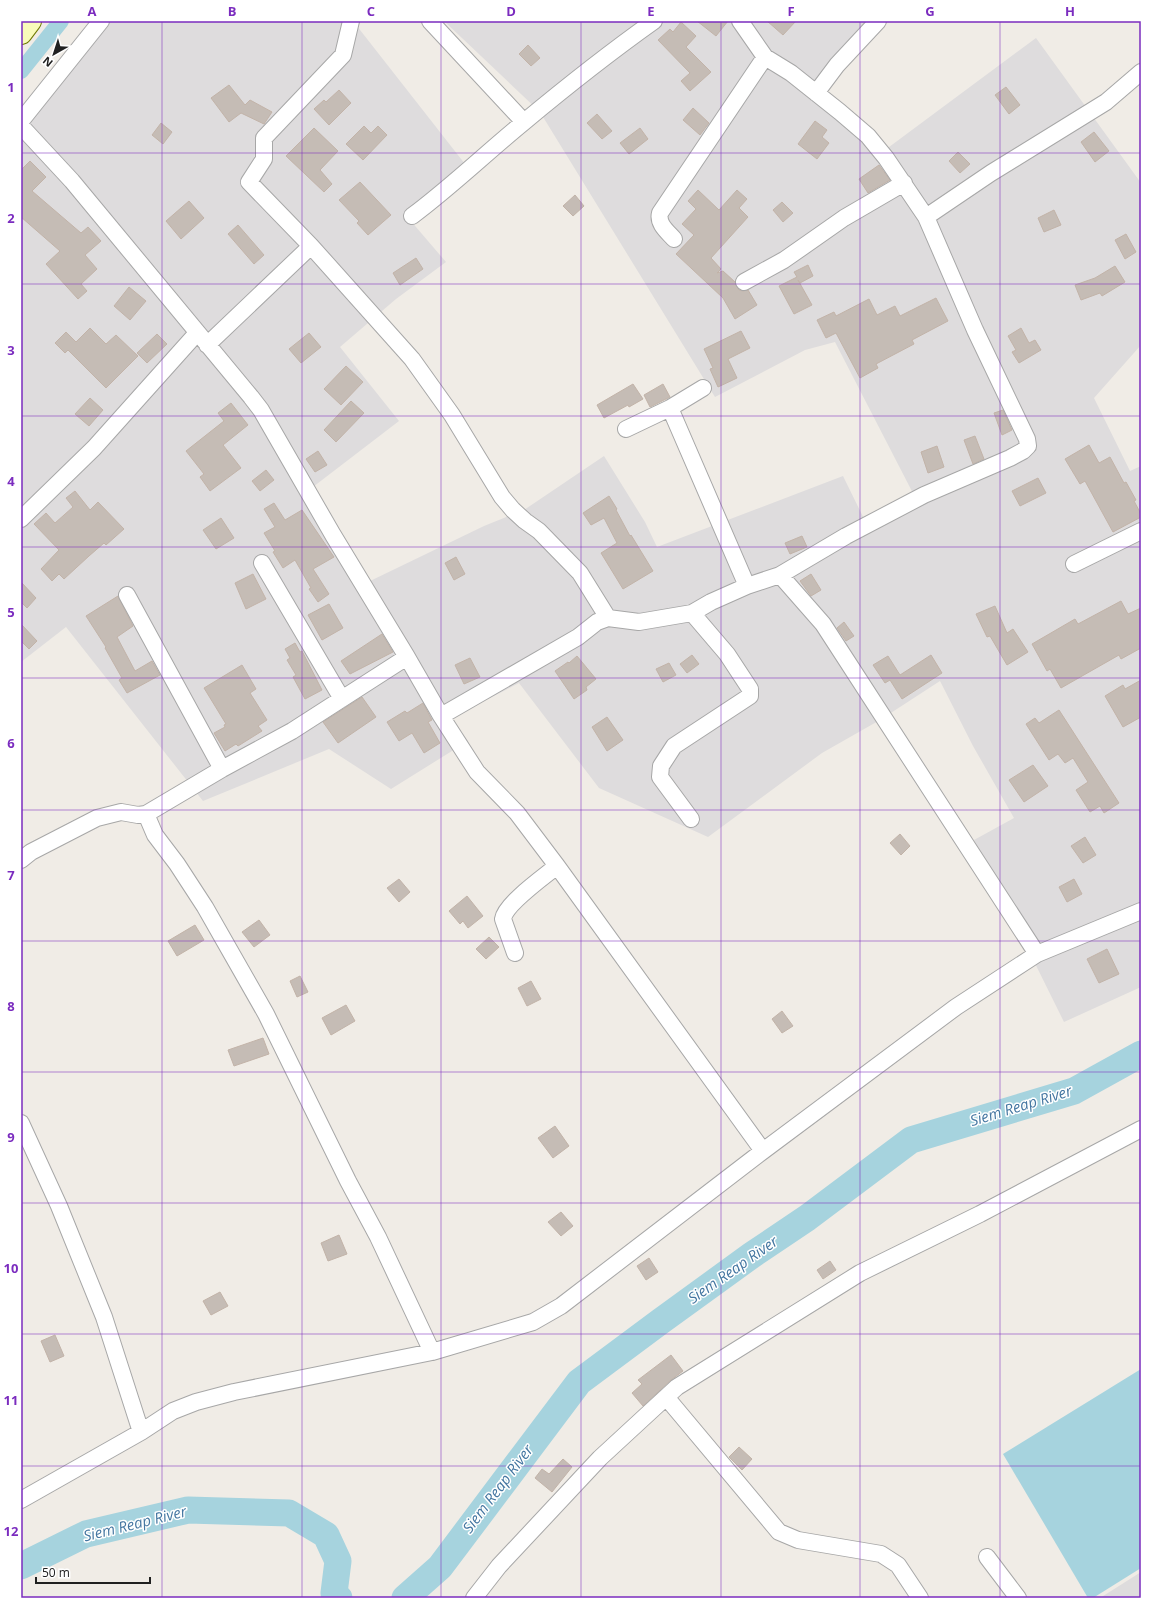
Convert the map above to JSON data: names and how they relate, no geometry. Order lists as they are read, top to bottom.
{
  "water": ["Siem Reap River"],
  "scale_bar": "50 m",
  "north": "bottom left",
  "grid": {
    "columns": [
      "A",
      "B",
      "C",
      "D",
      "E",
      "F",
      "G",
      "H"
    ],
    "rows": [
      "1",
      "2",
      "3",
      "4",
      "5",
      "6",
      "7",
      "8",
      "9",
      "10",
      "11",
      "12"
    ]
  }
}
